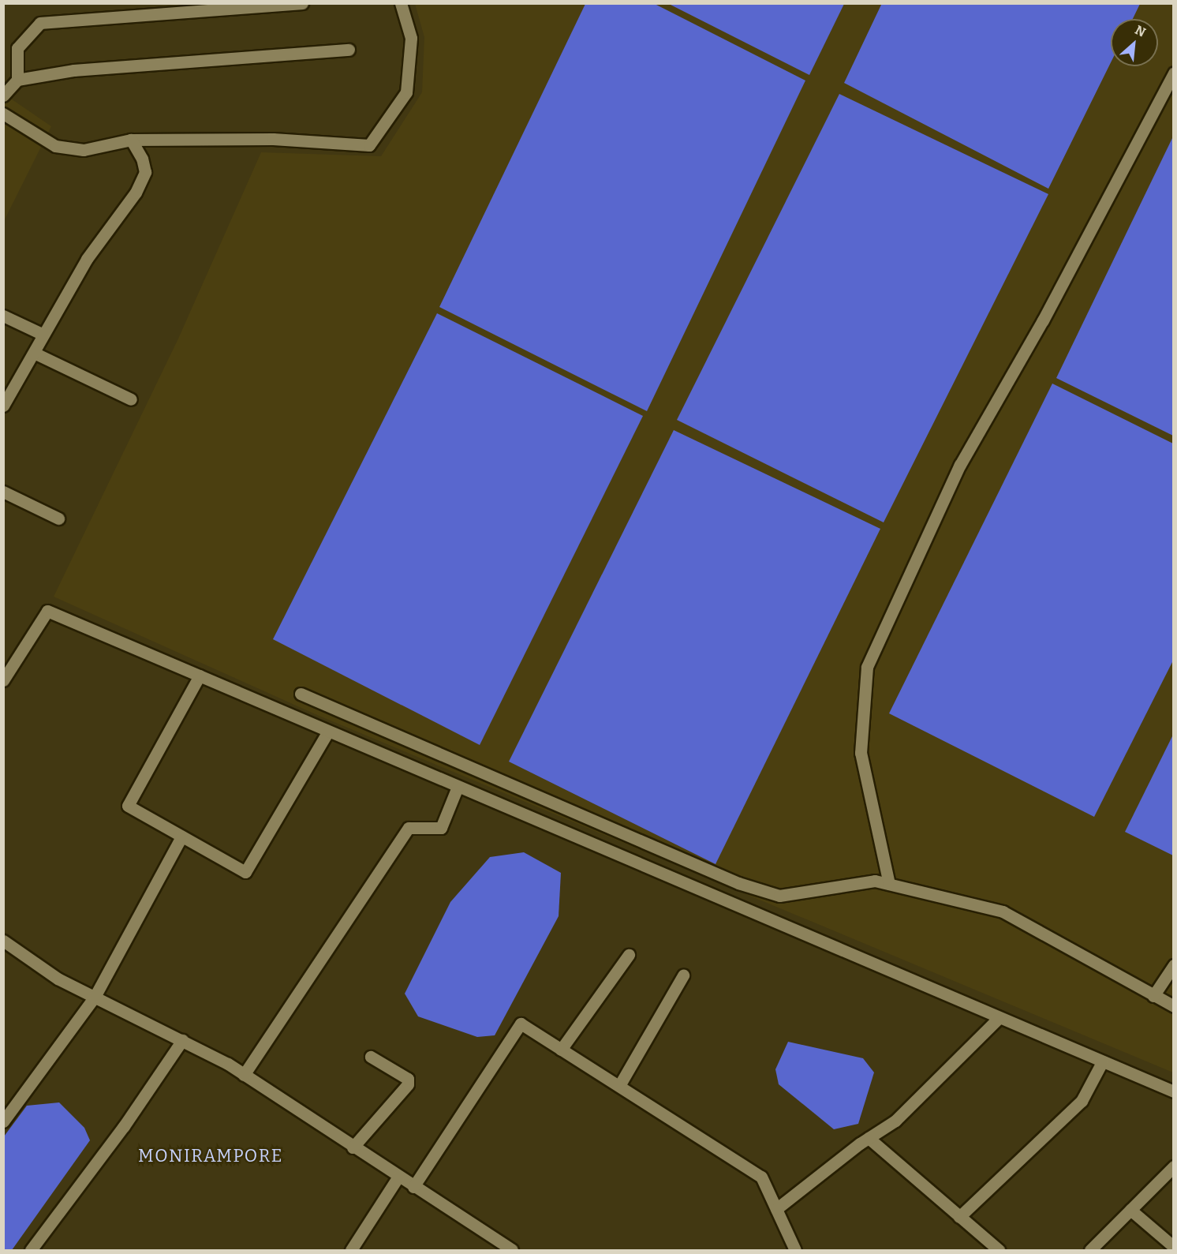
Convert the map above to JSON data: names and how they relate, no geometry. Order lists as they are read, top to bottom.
{
  "districts": ["MONIRAMPORE"],
  "north": "top right"
}
